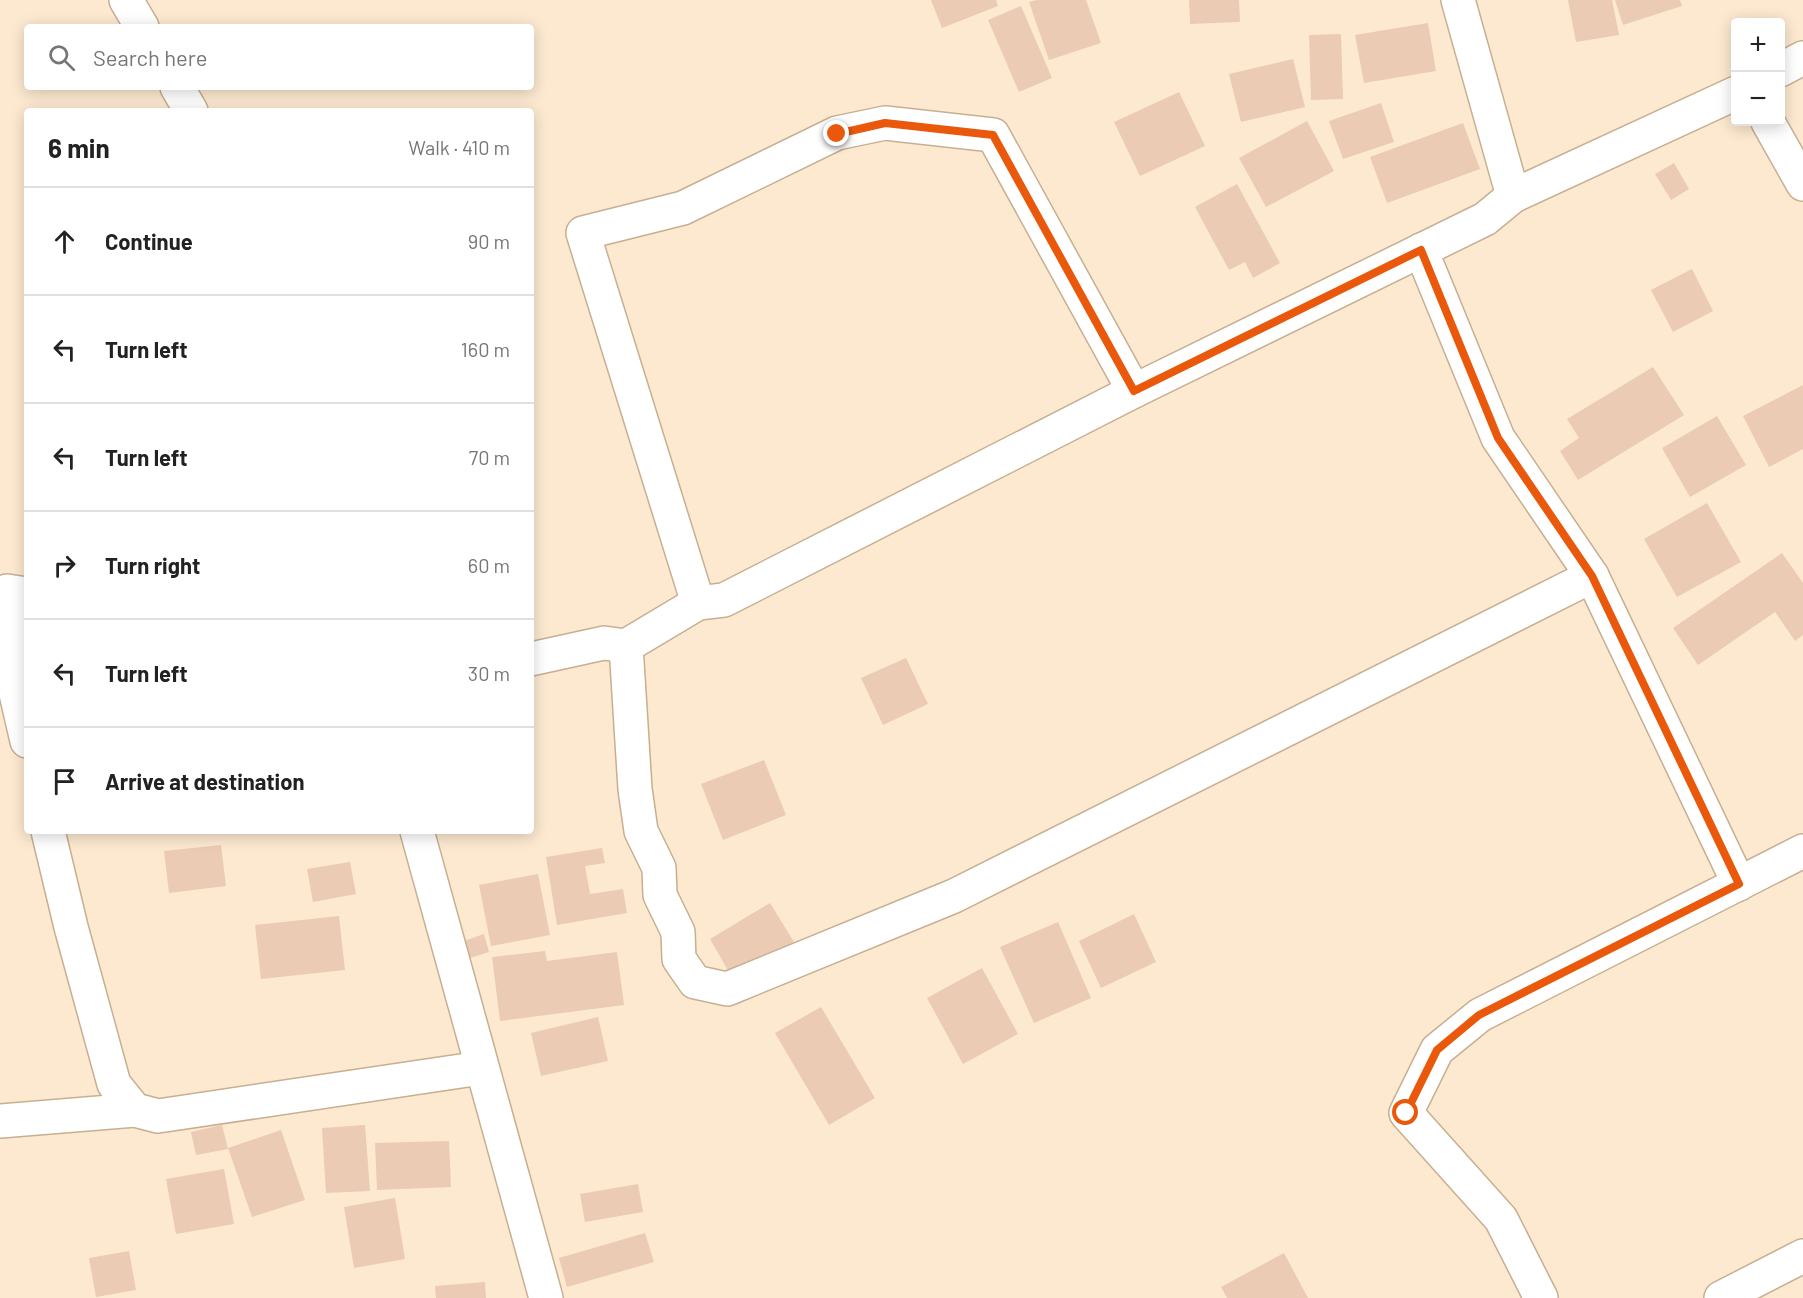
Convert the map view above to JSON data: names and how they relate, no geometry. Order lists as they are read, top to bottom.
{
  "page": {
    "map_buttons": ["+", "−"],
    "search": "Search here",
    "heading": ["6 min", "Walk · 410 m"],
    "list": [
      ["Continue", "90 m"],
      ["Turn left", "160 m"],
      ["Turn left", "70 m"],
      ["Turn right", "60 m"],
      ["Turn left", "30 m"],
      "Arrive at destination"
    ]
  }
}
